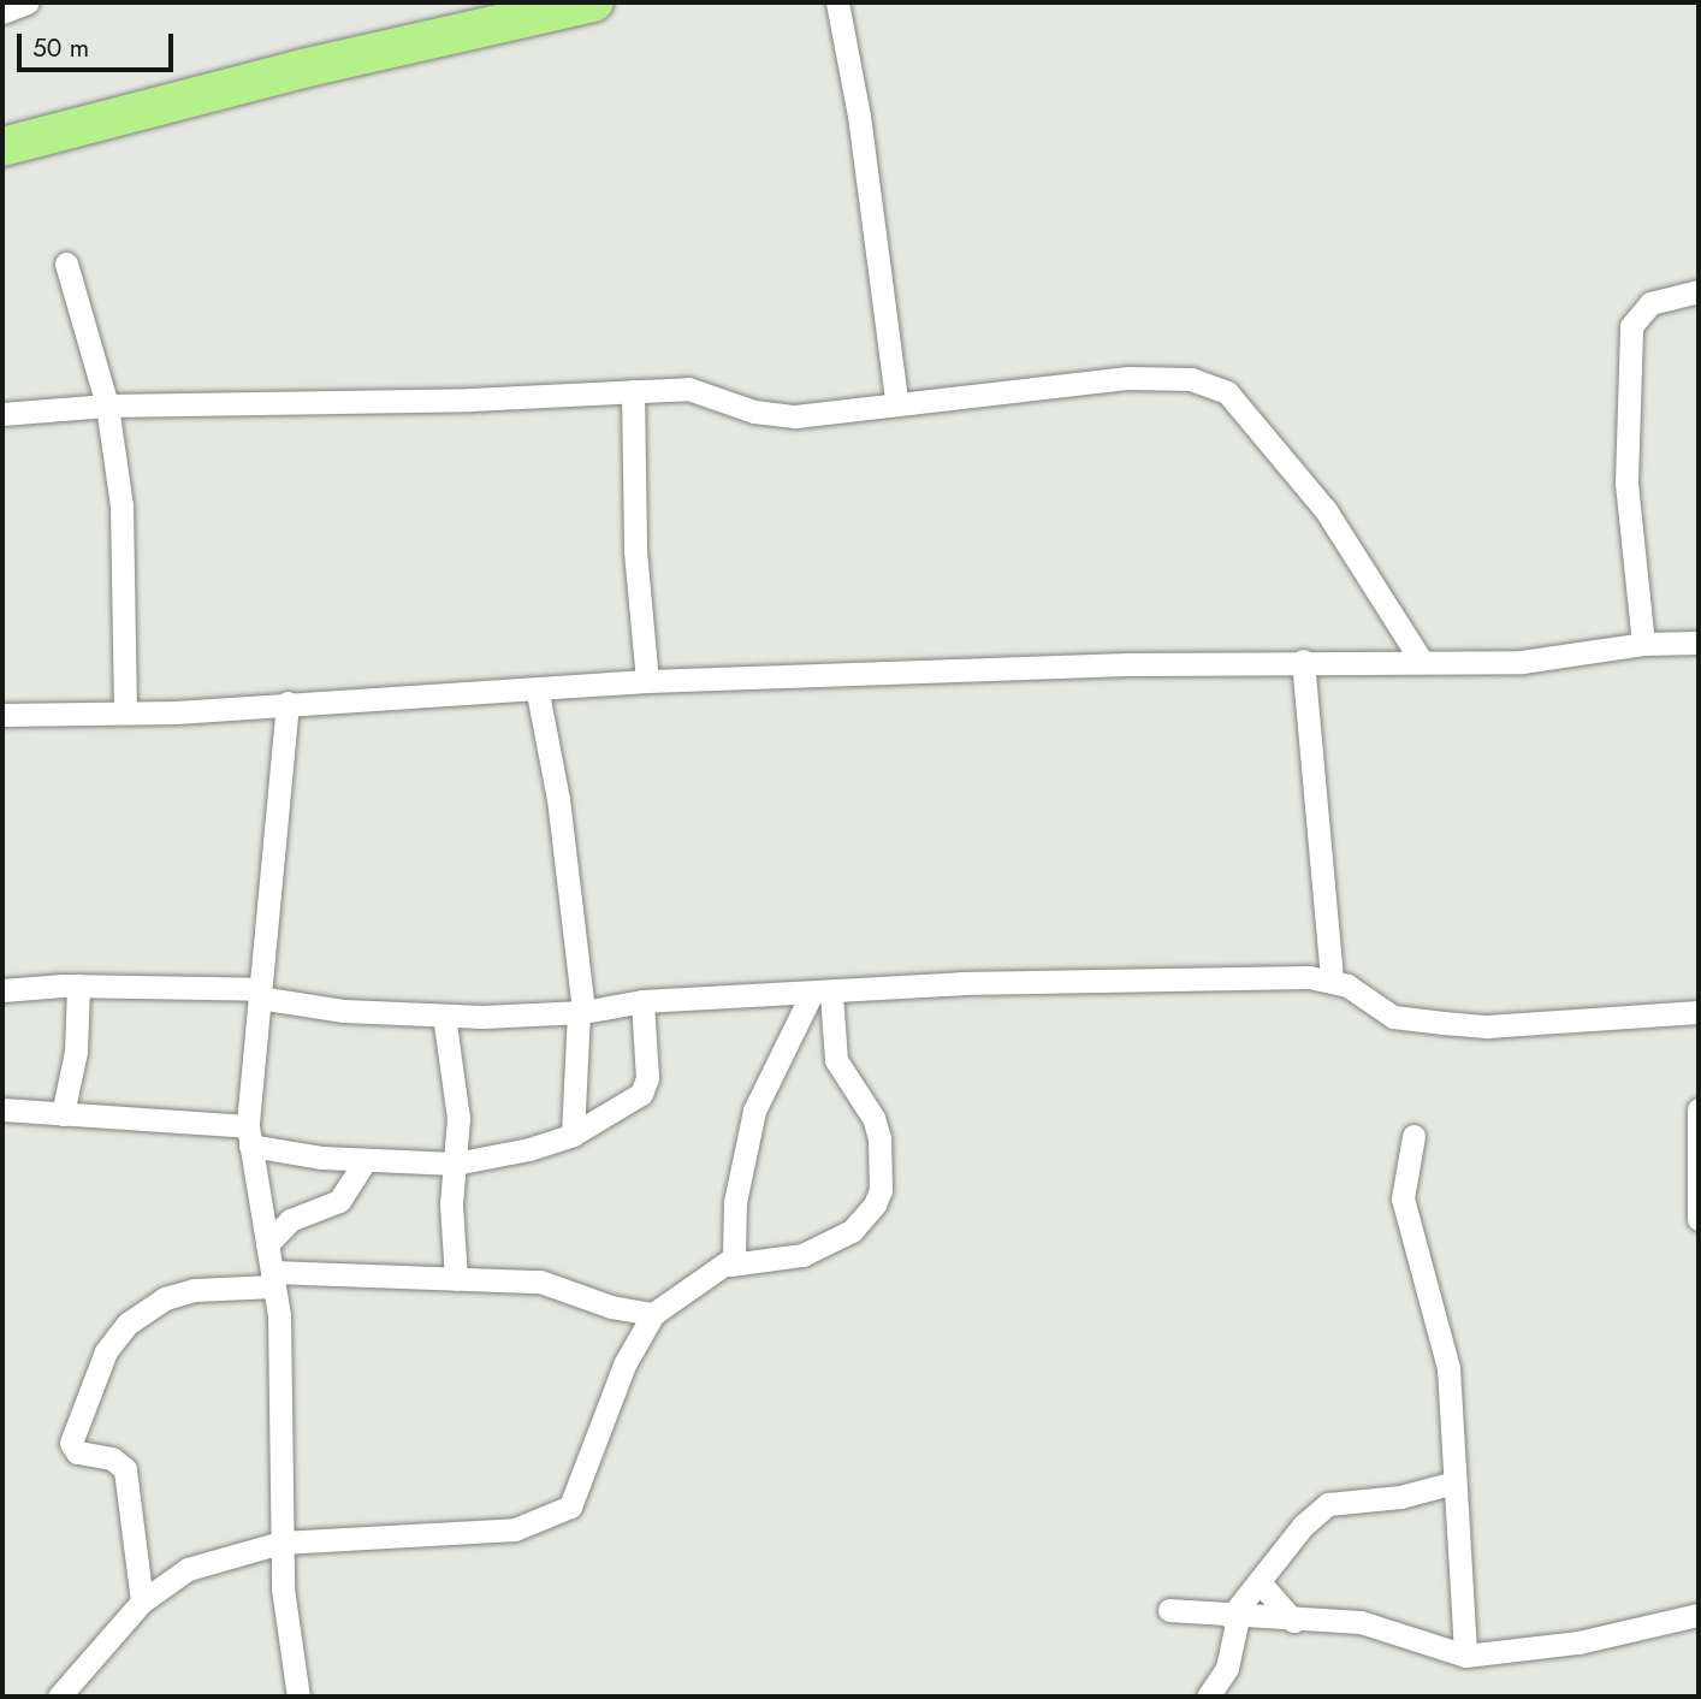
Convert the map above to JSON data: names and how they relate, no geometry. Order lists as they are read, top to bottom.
{
  "scale_bar": "50 m"
}
